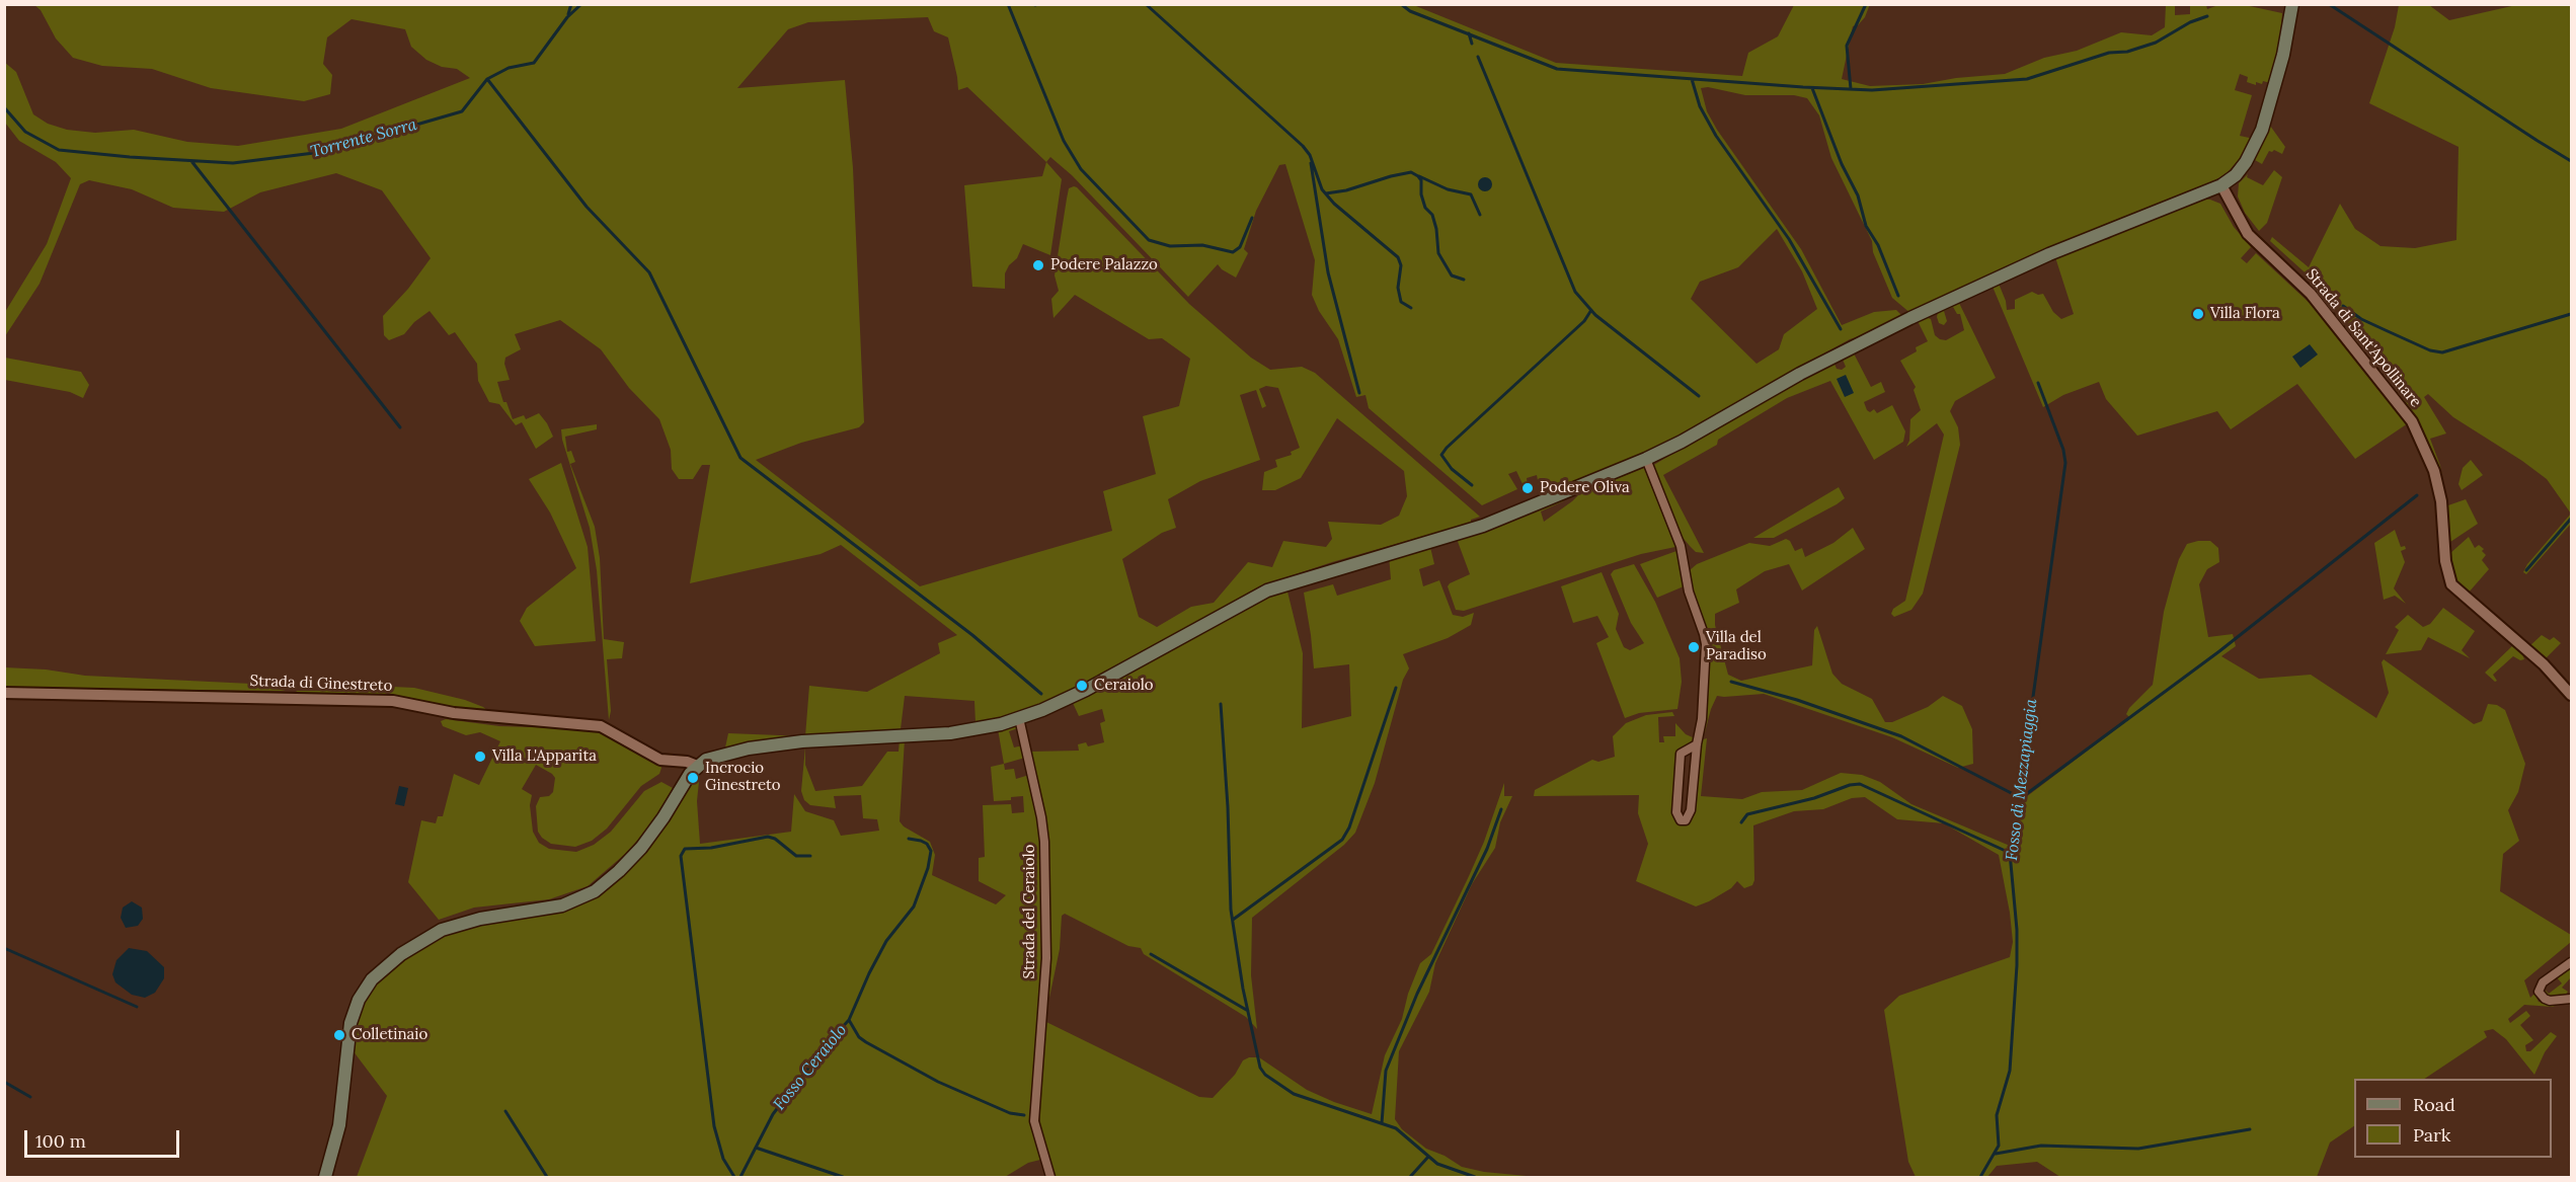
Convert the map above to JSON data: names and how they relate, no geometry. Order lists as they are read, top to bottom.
{
  "streets": {
    "street": ["Strada di Sant'Apollinare", "Strada di Ginestreto", "Strada del Ceraiolo"]
  },
  "water": ["Torrente Sorra", "Fosso di Mezzapiaggia", "Fosso Ceraiolo"],
  "places": [
    "Podere Palazzo",
    "Villa Flora",
    "Podere Oliva",
    "Villa del Paradiso",
    "Ceraiolo",
    "Villa L'Apparita",
    "Incrocio Ginestreto",
    "Colletinaio"
  ],
  "legend": ["Road", "Park"],
  "scale_bar": "100 m"
}
